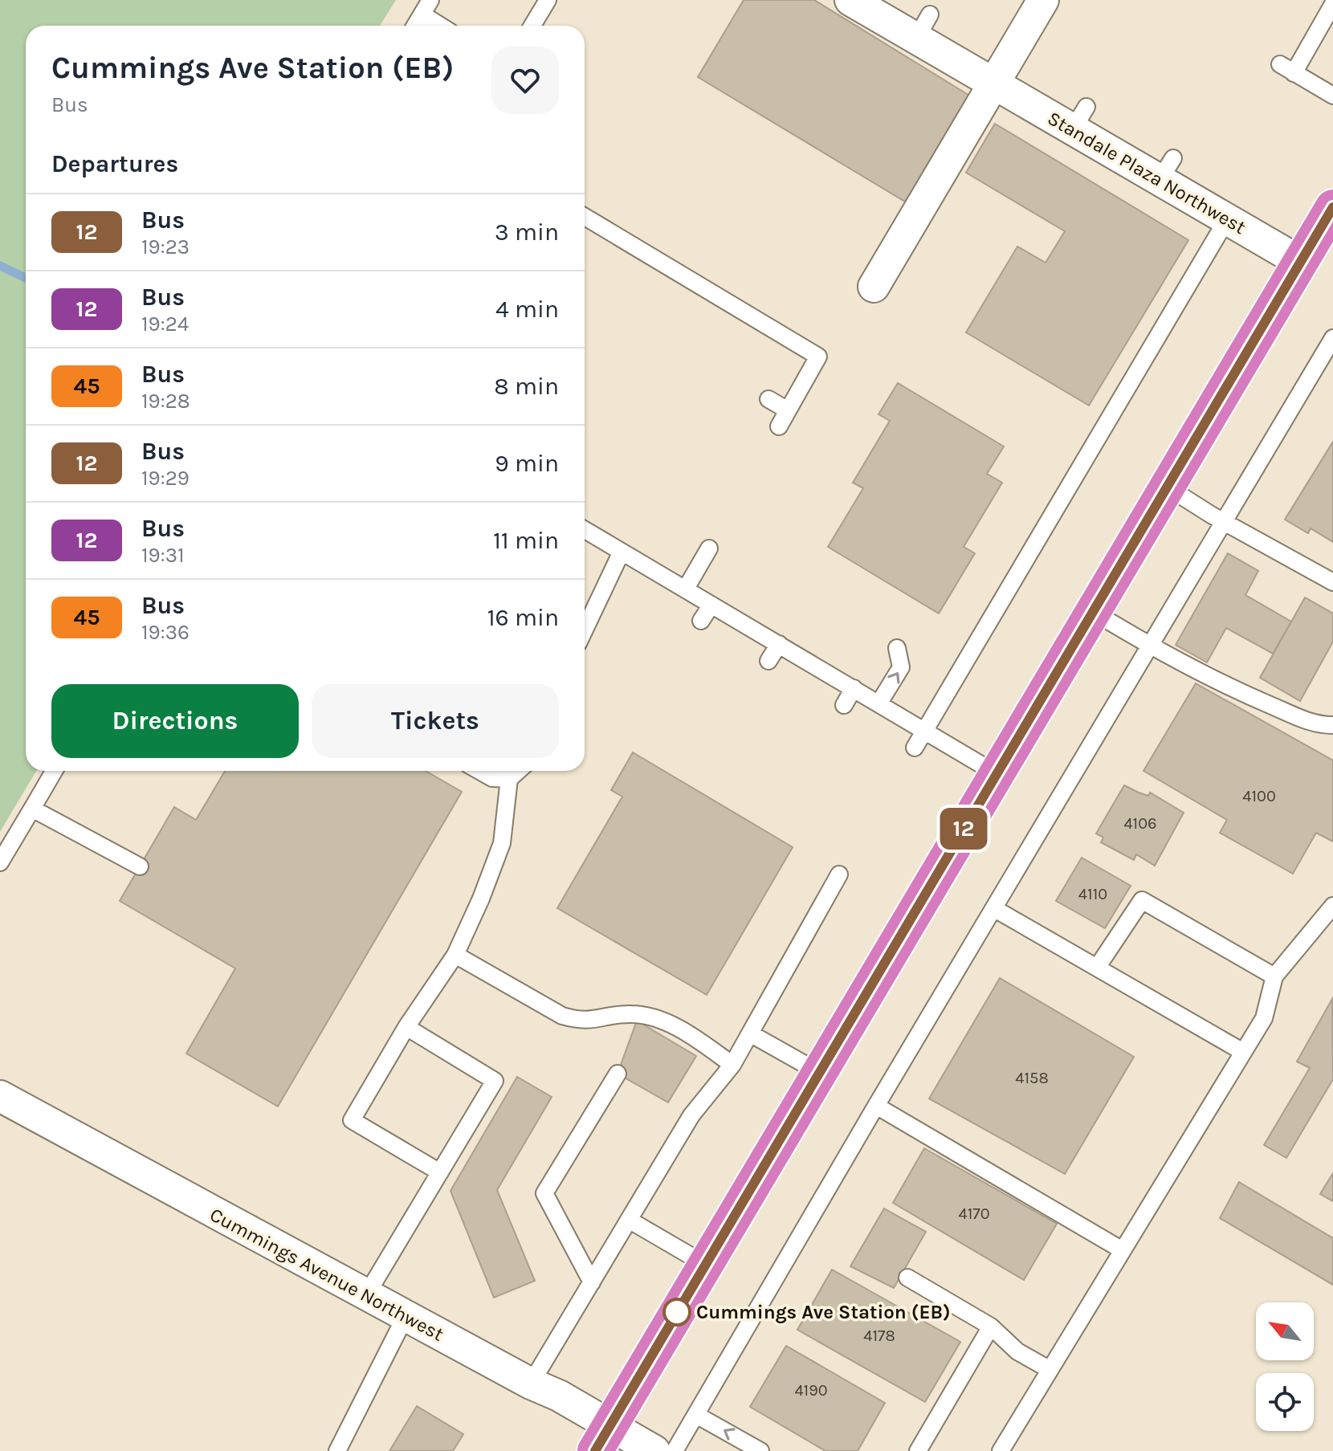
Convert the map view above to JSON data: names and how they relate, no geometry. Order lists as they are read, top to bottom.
{
  "streets": {
    "street": ["Standale Plaza Northwest", "Cummings Avenue Northwest"]
  },
  "places": ["Cummings Ave Station (EB)"],
  "lines": ["bus line 12"],
  "house_numbers": [
    "4100",
    "4106",
    "4110",
    "4158",
    "4170",
    "4178",
    "4190"
  ],
  "north": "top left",
  "page": {
    "on_map": "12",
    "heading": [
      ["Cummings Ave Station (EB)", "Bus"],
      "Departures"
    ],
    "list": [
      {
        "mark": "12",
        "name": "Bus",
        "note": "19:23",
        "value": "3 min"
      },
      {
        "mark": "12",
        "name": "Bus",
        "note": "19:24",
        "value": "4 min"
      },
      {
        "mark": "45",
        "name": "Bus",
        "note": "19:28",
        "value": "8 min"
      },
      {
        "mark": "12",
        "name": "Bus",
        "note": "19:29",
        "value": "9 min"
      },
      {
        "mark": "12",
        "name": "Bus",
        "note": "19:31",
        "value": "11 min"
      },
      {
        "mark": "45",
        "name": "Bus",
        "note": "19:36",
        "value": "16 min"
      }
    ],
    "buttons": ["Directions", "Tickets"]
  }
}
